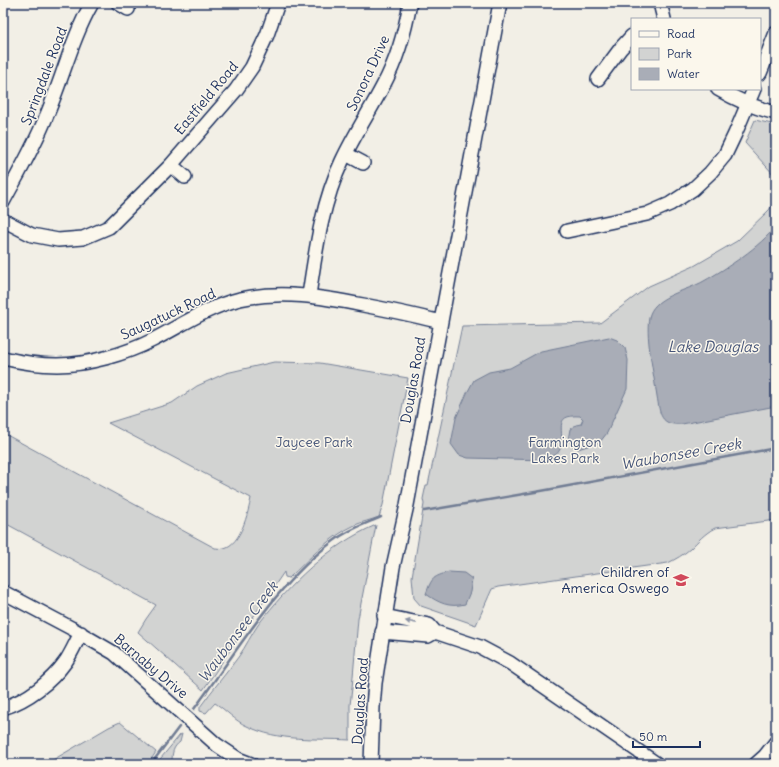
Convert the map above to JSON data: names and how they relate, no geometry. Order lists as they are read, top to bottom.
{
  "streets": {
    "street": [
      "Sonora Drive",
      "Springdale Road",
      "Eastfield Road",
      "Saugatuck Road",
      "Douglas Road",
      "Barnaby Drive"
    ]
  },
  "crossings": [
    ["Sonora Drive", "Saugatuck Road"],
    ["Saugatuck Road", "Douglas Road"]
  ],
  "water": ["Lake Douglas", "Waubonsee Creek"],
  "parks": ["Jaycee Park", "Farmington Lakes Park"],
  "places": {
    "school or university": ["Children of America Oswego"]
  },
  "legend": ["Road", "Park", "Water"],
  "scale_bar": "50 m"
}
